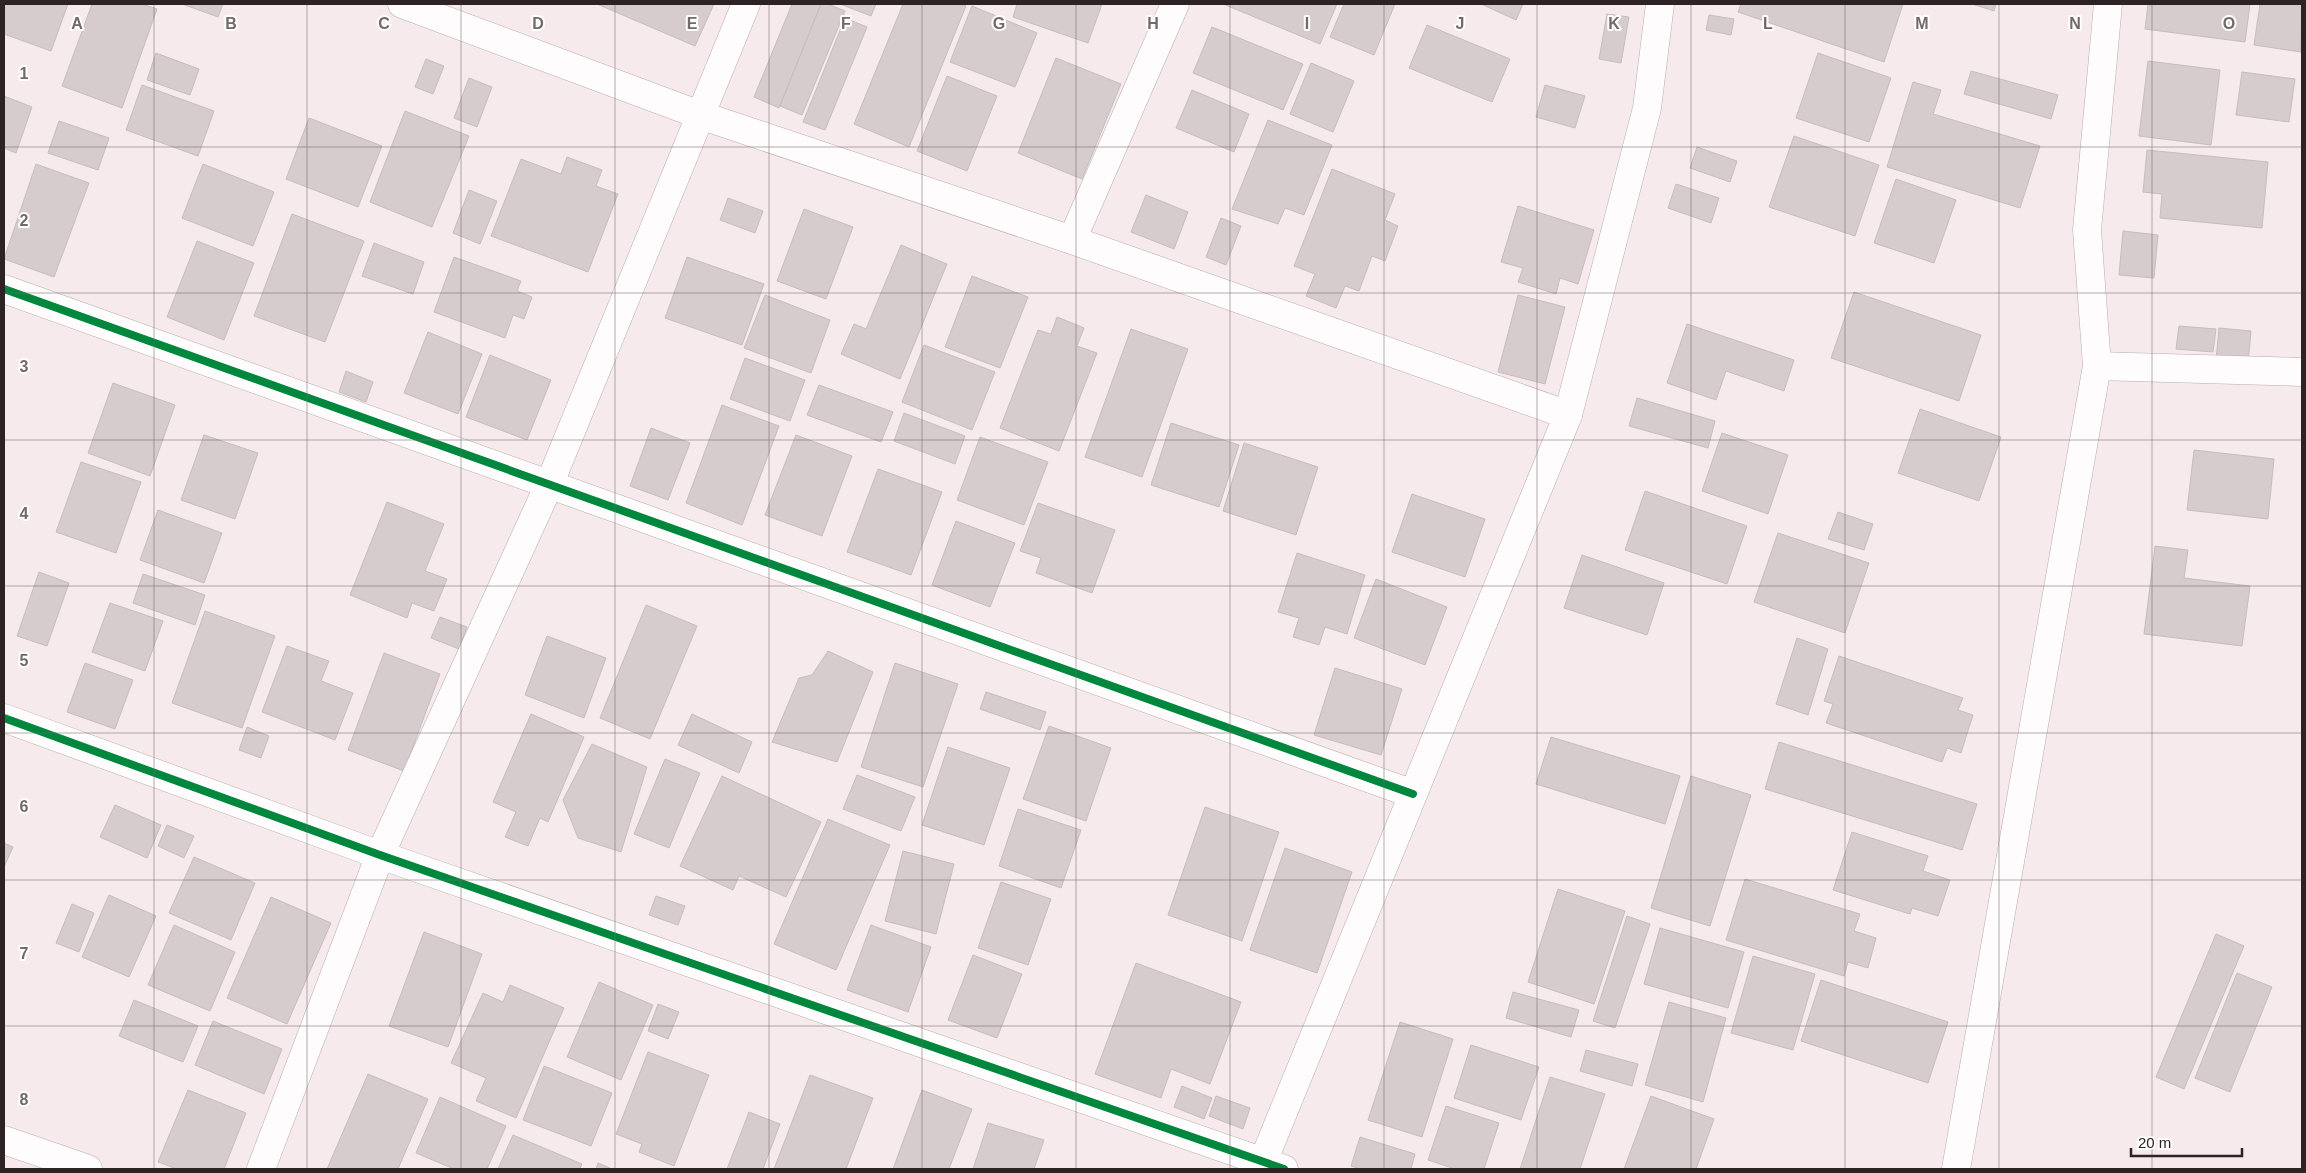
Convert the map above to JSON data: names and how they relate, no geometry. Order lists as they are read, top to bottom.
{
  "scale_bar": "20 m",
  "grid": {
    "columns": [
      "A",
      "B",
      "C",
      "D",
      "E",
      "F",
      "G",
      "H",
      "I",
      "J",
      "K",
      "L",
      "M",
      "N",
      "O"
    ],
    "rows": [
      "1",
      "2",
      "3",
      "4",
      "5",
      "6",
      "7",
      "8"
    ]
  }
}
